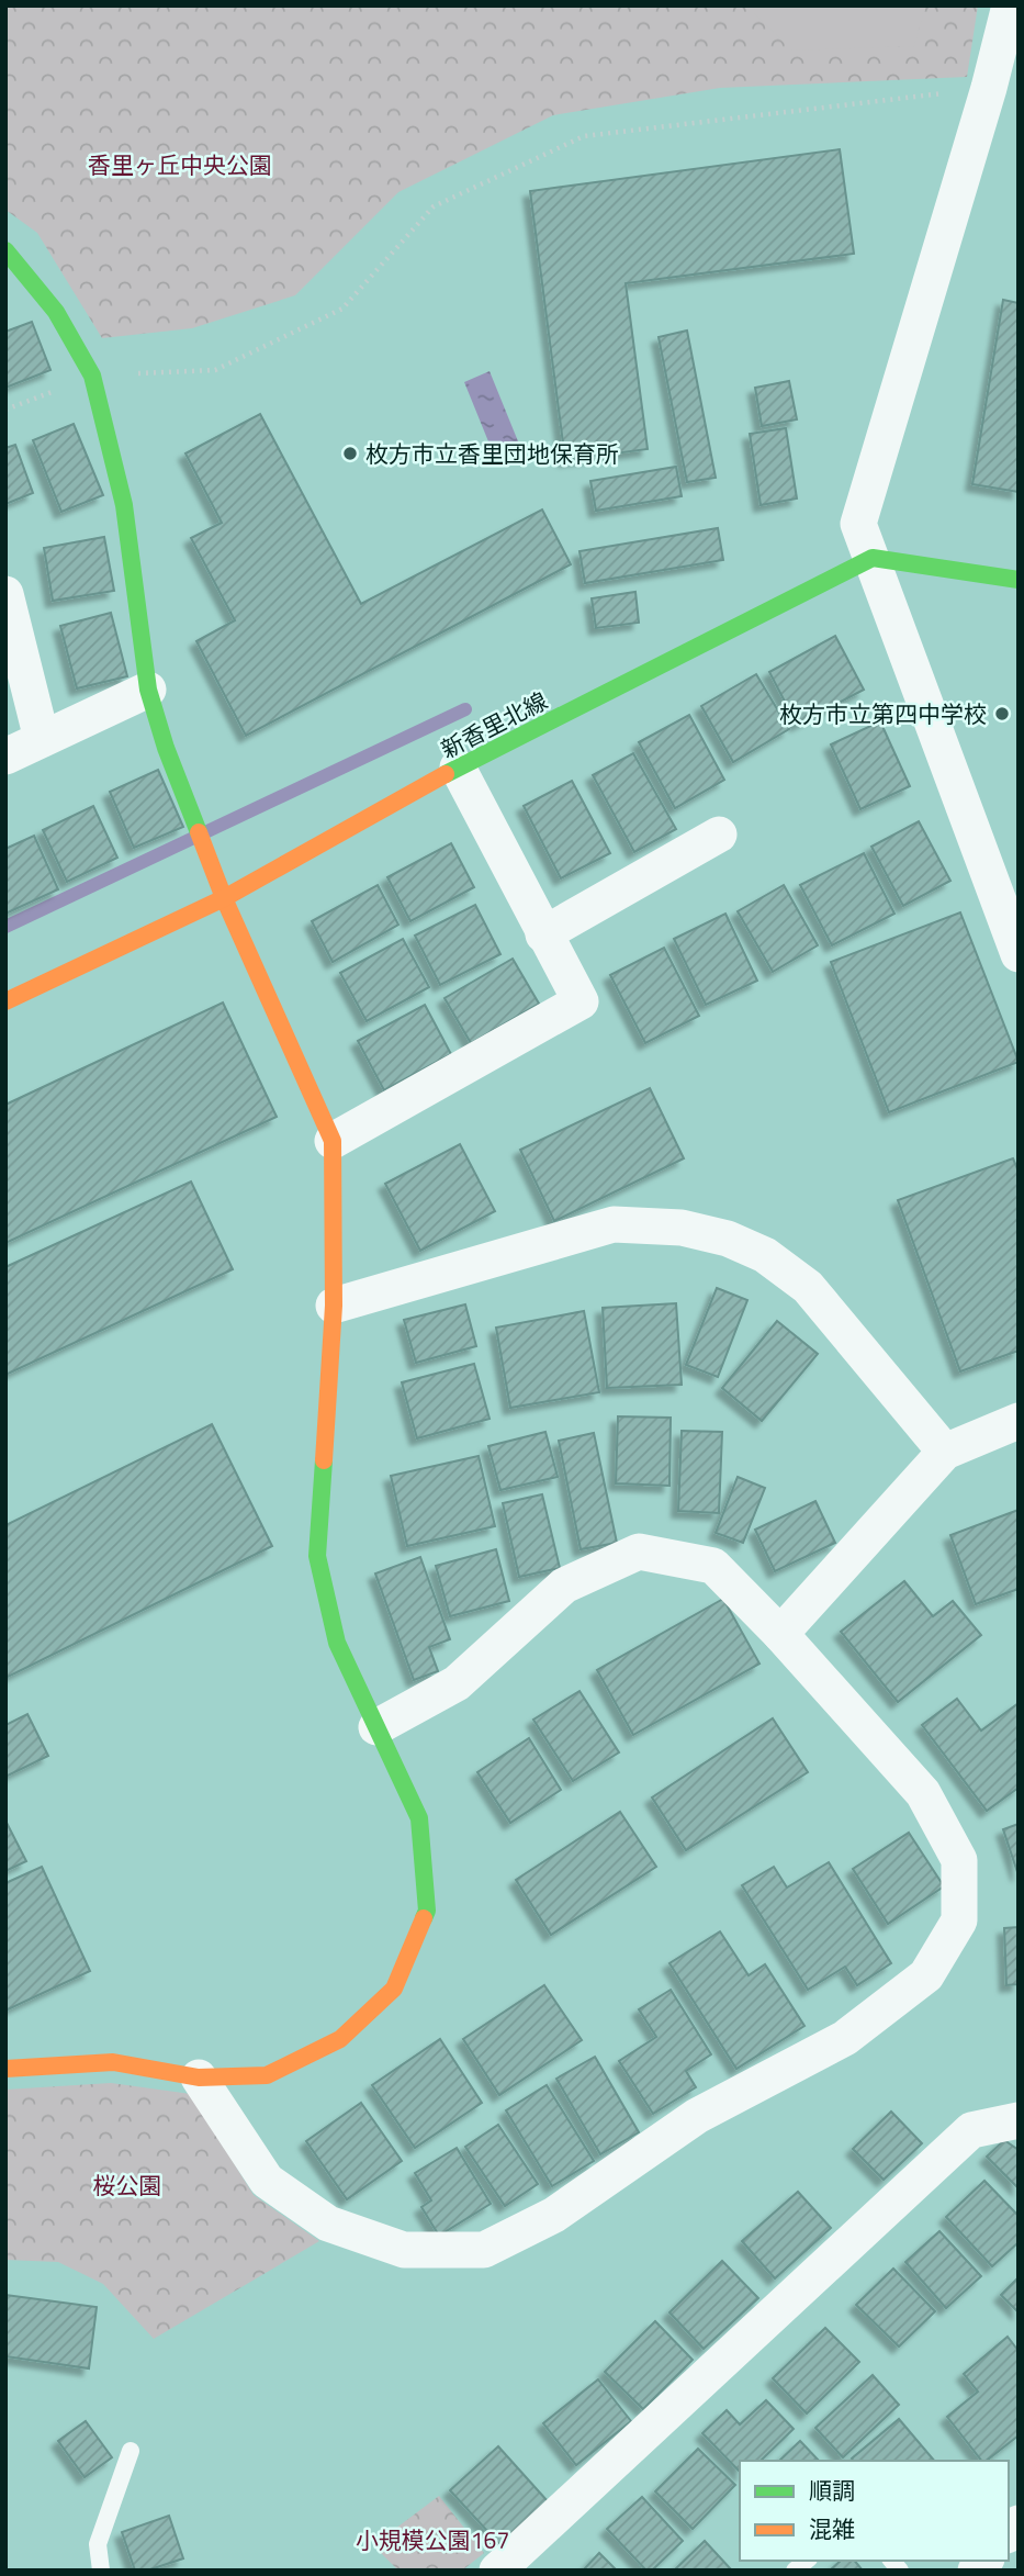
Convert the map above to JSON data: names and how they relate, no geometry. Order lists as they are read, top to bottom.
{
  "streets": {
    "street": ["新香里北線"]
  },
  "parks": ["香里ヶ丘中央公園", "桜公園", "小規模公園167"],
  "places": ["枚方市立香里団地保育所", "枚方市立第四中学校"],
  "legend": ["順調", "混雑"]
}
